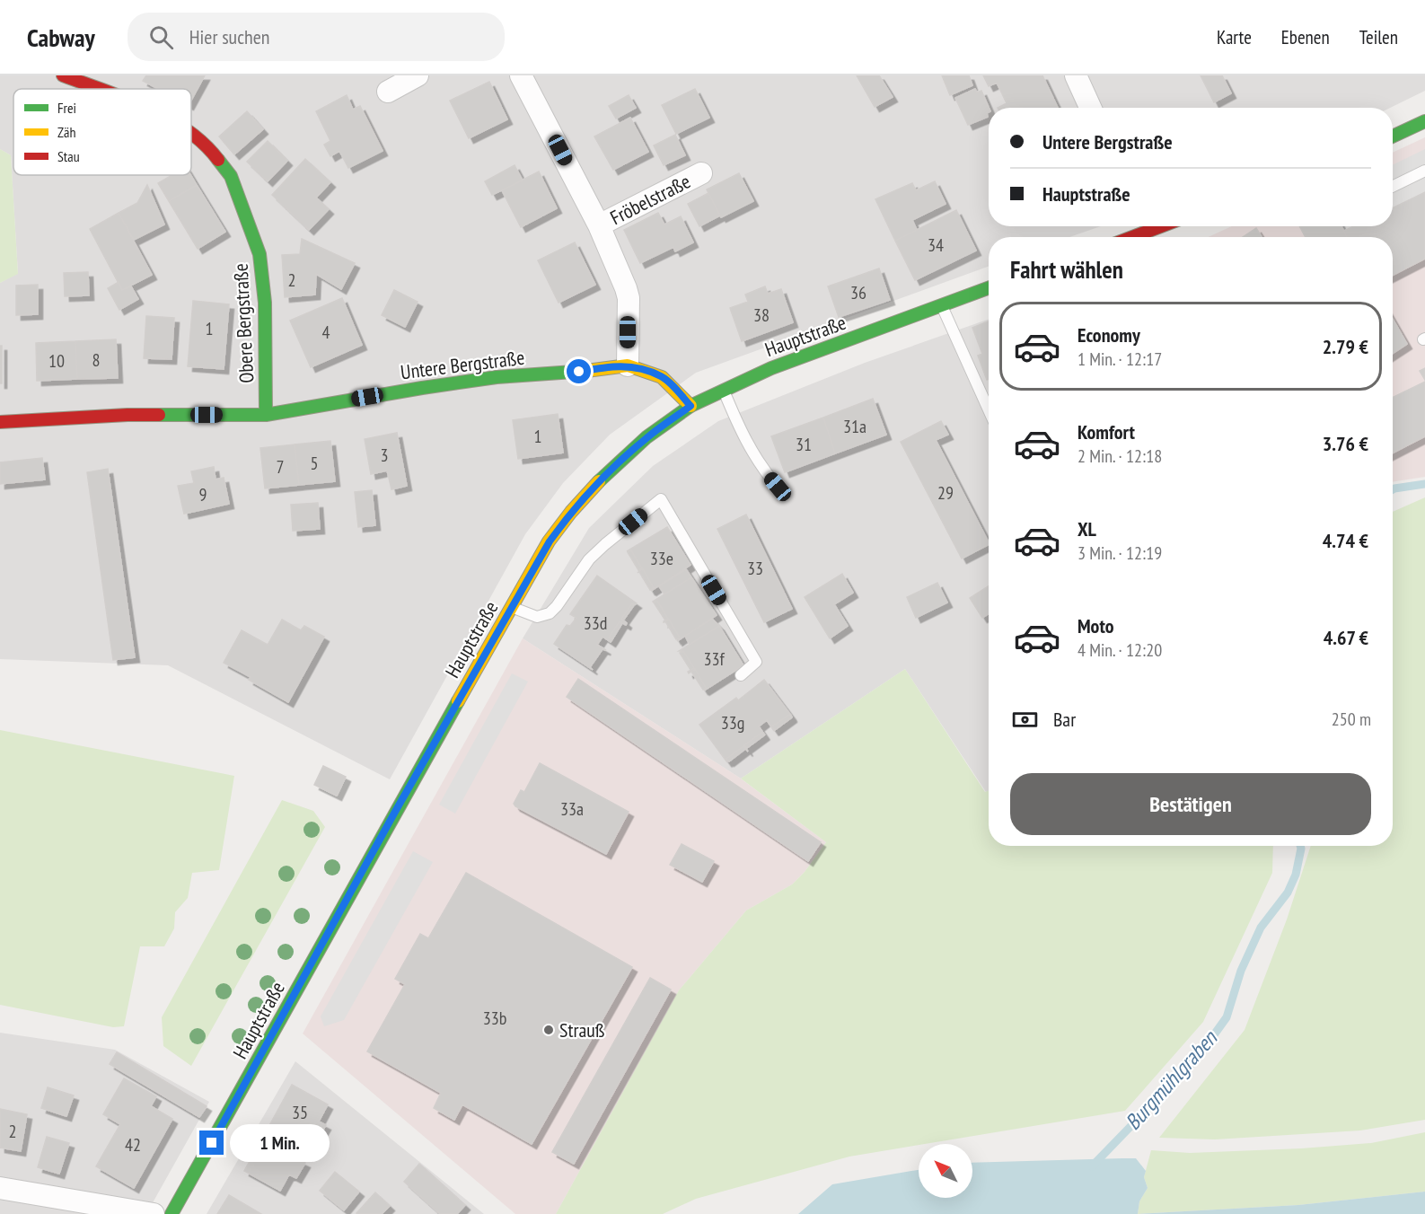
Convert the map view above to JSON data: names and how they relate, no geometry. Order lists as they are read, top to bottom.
{
  "streets": {
    "main road": ["Obere Bergstraße", "Hauptstraße", "Untere Bergstraße"],
    "street": ["Fröbelstraße"]
  },
  "crossings": [
    ["Fröbelstraße", "Untere Bergstraße"],
    ["Obere Bergstraße", "Untere Bergstraße"],
    ["Hauptstraße", "Untere Bergstraße"]
  ],
  "water": ["Burgmühlgraben"],
  "places": ["Strauß"],
  "house_numbers": [
    "34",
    "2",
    "36",
    "38",
    "1",
    "4",
    "8",
    "10",
    "31a",
    "1",
    "31",
    "3",
    "5",
    "7",
    "29",
    "9",
    "33e",
    "33",
    "33d",
    "33f",
    "33g",
    "33a",
    "33b",
    "35",
    "2",
    "42"
  ],
  "legend": ["Frei", "Zäh", "Stau"],
  "north": "top left",
  "page": {
    "header": "Cabway",
    "search": "Hier suchen",
    "nav": ["Karte", "Ebenen", "Teilen"],
    "banner": ["Untere Bergstraße", "Hauptstraße"],
    "heading": "Fahrt wählen",
    "list": [
      {
        "name": "Economy",
        "note": "1 Min. · 12:17",
        "value": "2.79 €"
      },
      {
        "name": "Komfort",
        "note": "2 Min. · 12:18",
        "value": "3.76 €"
      },
      {
        "name": "XL",
        "note": "3 Min. · 12:19",
        "value": "4.74 €"
      },
      {
        "name": "Moto",
        "note": "4 Min. · 12:20",
        "value": "4.67 €"
      }
    ],
    "pay": ["Bar", "250 m"],
    "buttons": "Bestätigen",
    "bubble": "1 Min."
  }
}
